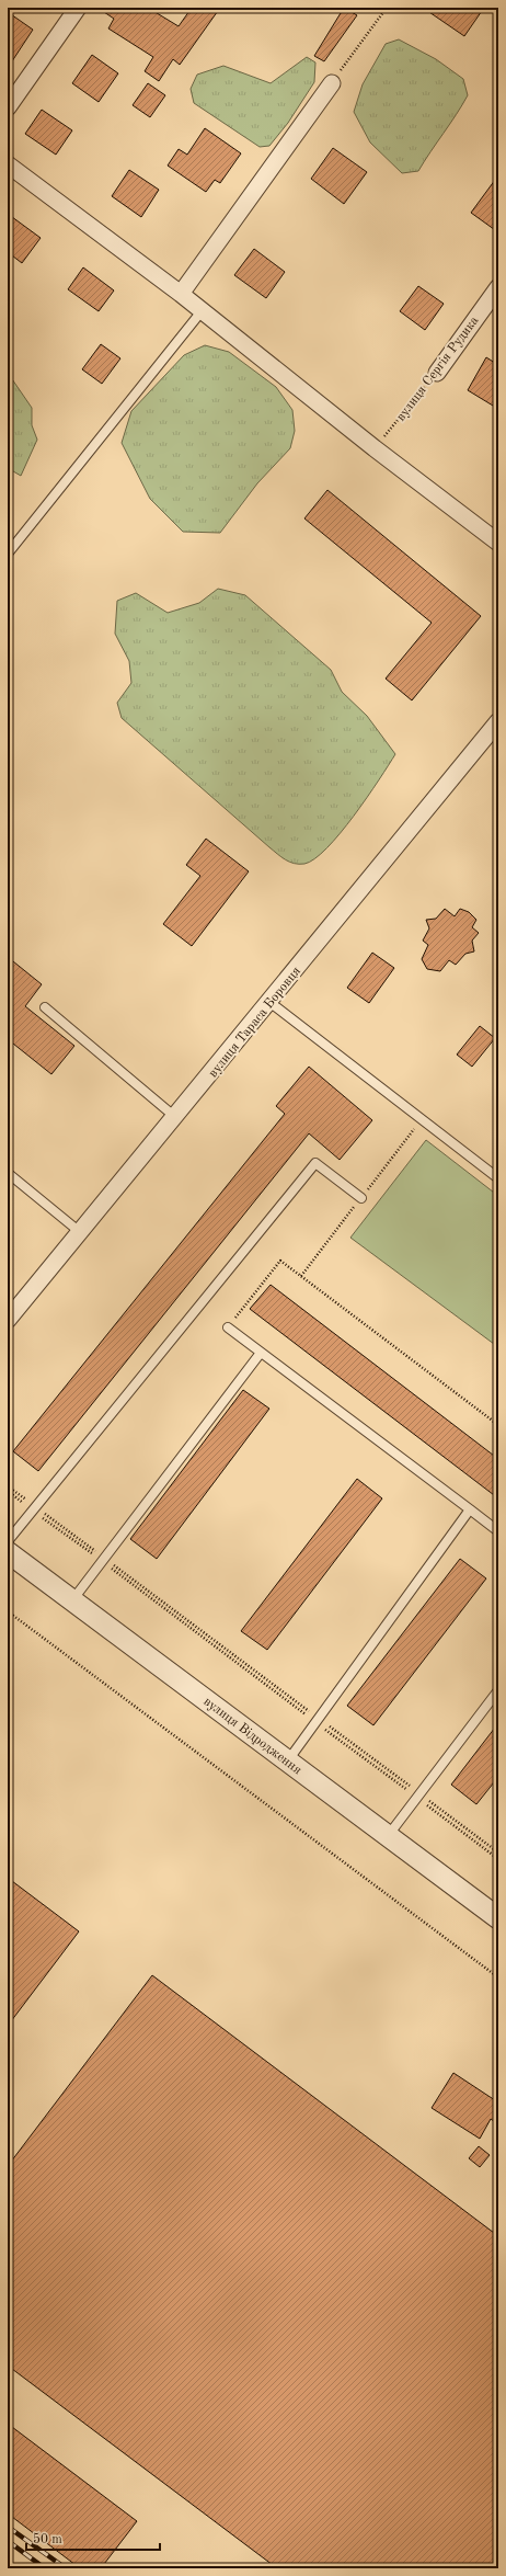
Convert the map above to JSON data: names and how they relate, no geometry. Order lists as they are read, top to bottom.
{
  "streets": {
    "street": ["вулиця Сергія Рудика", "вулиця Тараса Боровця", "вулиця Відродження"]
  },
  "scale_bar": "50 m"
}
